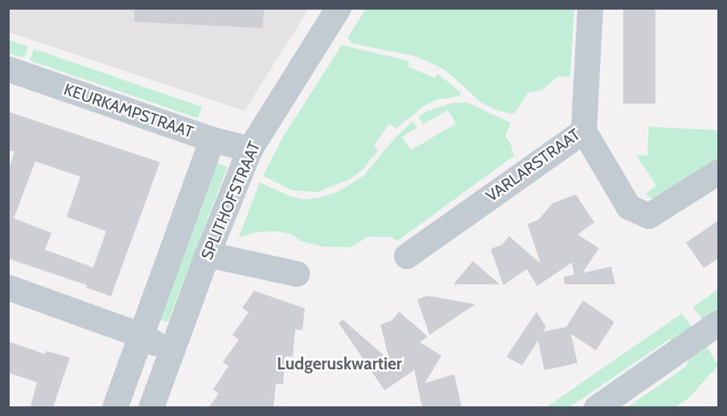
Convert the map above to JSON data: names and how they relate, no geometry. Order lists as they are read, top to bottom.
{
  "streets": {
    "street": ["KEURKAMPSTRAAT", "VARLARSTRAAT", "SPLITHOFSTRAAT"]
  },
  "crossings": [
    ["KEURKAMPSTRAAT", "SPLITHOFSTRAAT"]
  ],
  "districts": ["Ludgeruskwartier"]
}
